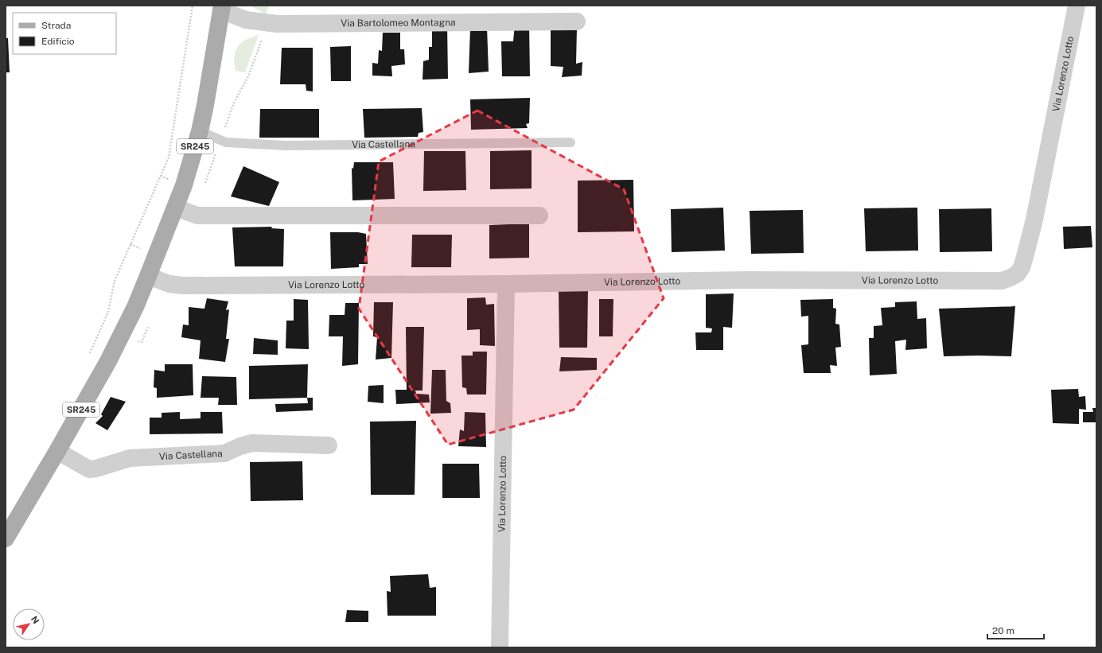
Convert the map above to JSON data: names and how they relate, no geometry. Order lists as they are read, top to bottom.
{
  "streets": {
    "main road": ["SR245"],
    "street": ["Via Bartolomeo Montagna", "Via Lorenzo Lotto", "Via Castellana"]
  },
  "crossings": [
    ["Via Bartolomeo Montagna", "SR245"],
    ["Via Lorenzo Lotto", "SR245"],
    ["Via Castellana", "SR245"]
  ],
  "legend": ["Strada", "Edificio"],
  "scale_bar": "20 m",
  "north": "top right"
}
